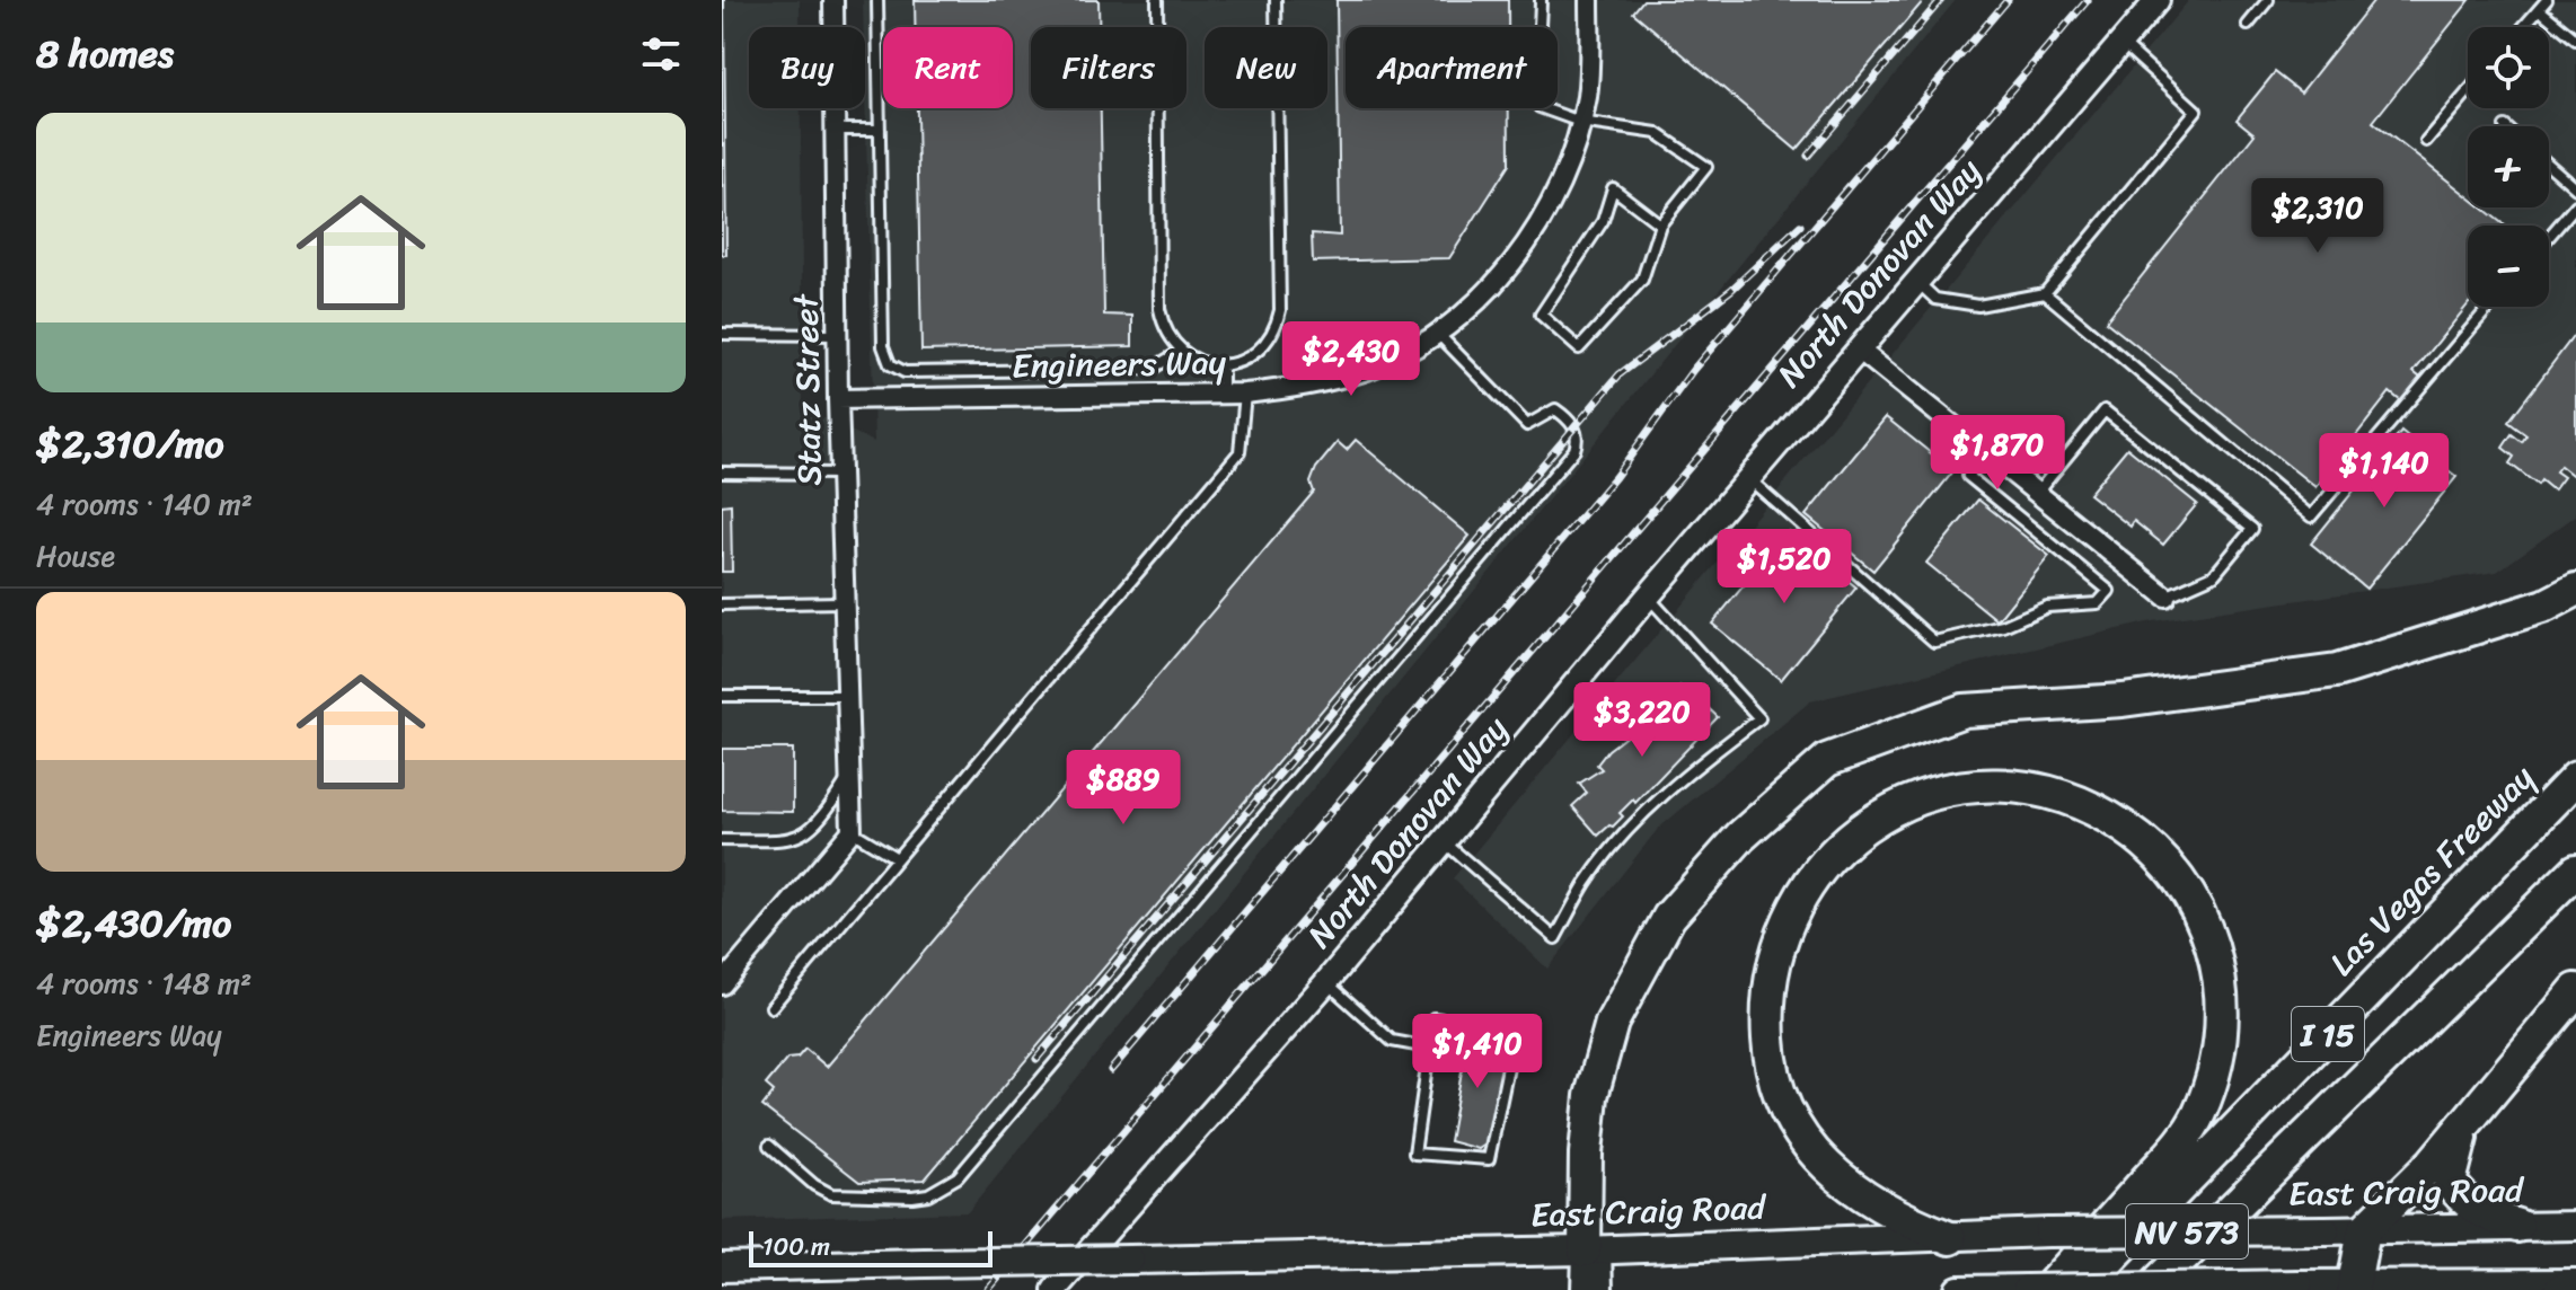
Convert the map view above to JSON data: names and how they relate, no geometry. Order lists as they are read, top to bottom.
{
  "streets": {
    "highway": ["Las Vegas Freeway", "I 15"],
    "main road": ["East Craig Road", "NV 573"],
    "street": ["North Donovan Way", "Engineers Way", "Statz Street"]
  },
  "crossings": [
    ["Engineers Way", "Statz Street"]
  ],
  "scale_bar": "100 m",
  "page": {
    "heading": "8 homes",
    "map_buttons": ["+", "−"],
    "chip": [
      "Buy",
      "Rent",
      "Filters",
      "New",
      "Apartment"
    ],
    "list": [
      {
        "name": "$2,310/mo",
        "note": "4 rooms · 140 m² · House"
      },
      {
        "name": "$2,430/mo",
        "note": "4 rooms · 148 m² · Engineers Way"
      }
    ],
    "price": [
      "$2,310",
      "$2,430",
      "$1,870",
      "$1,140",
      "$1,520",
      "$3,220",
      "$889",
      "$1,410"
    ],
    "scale": "100 m"
  }
}
